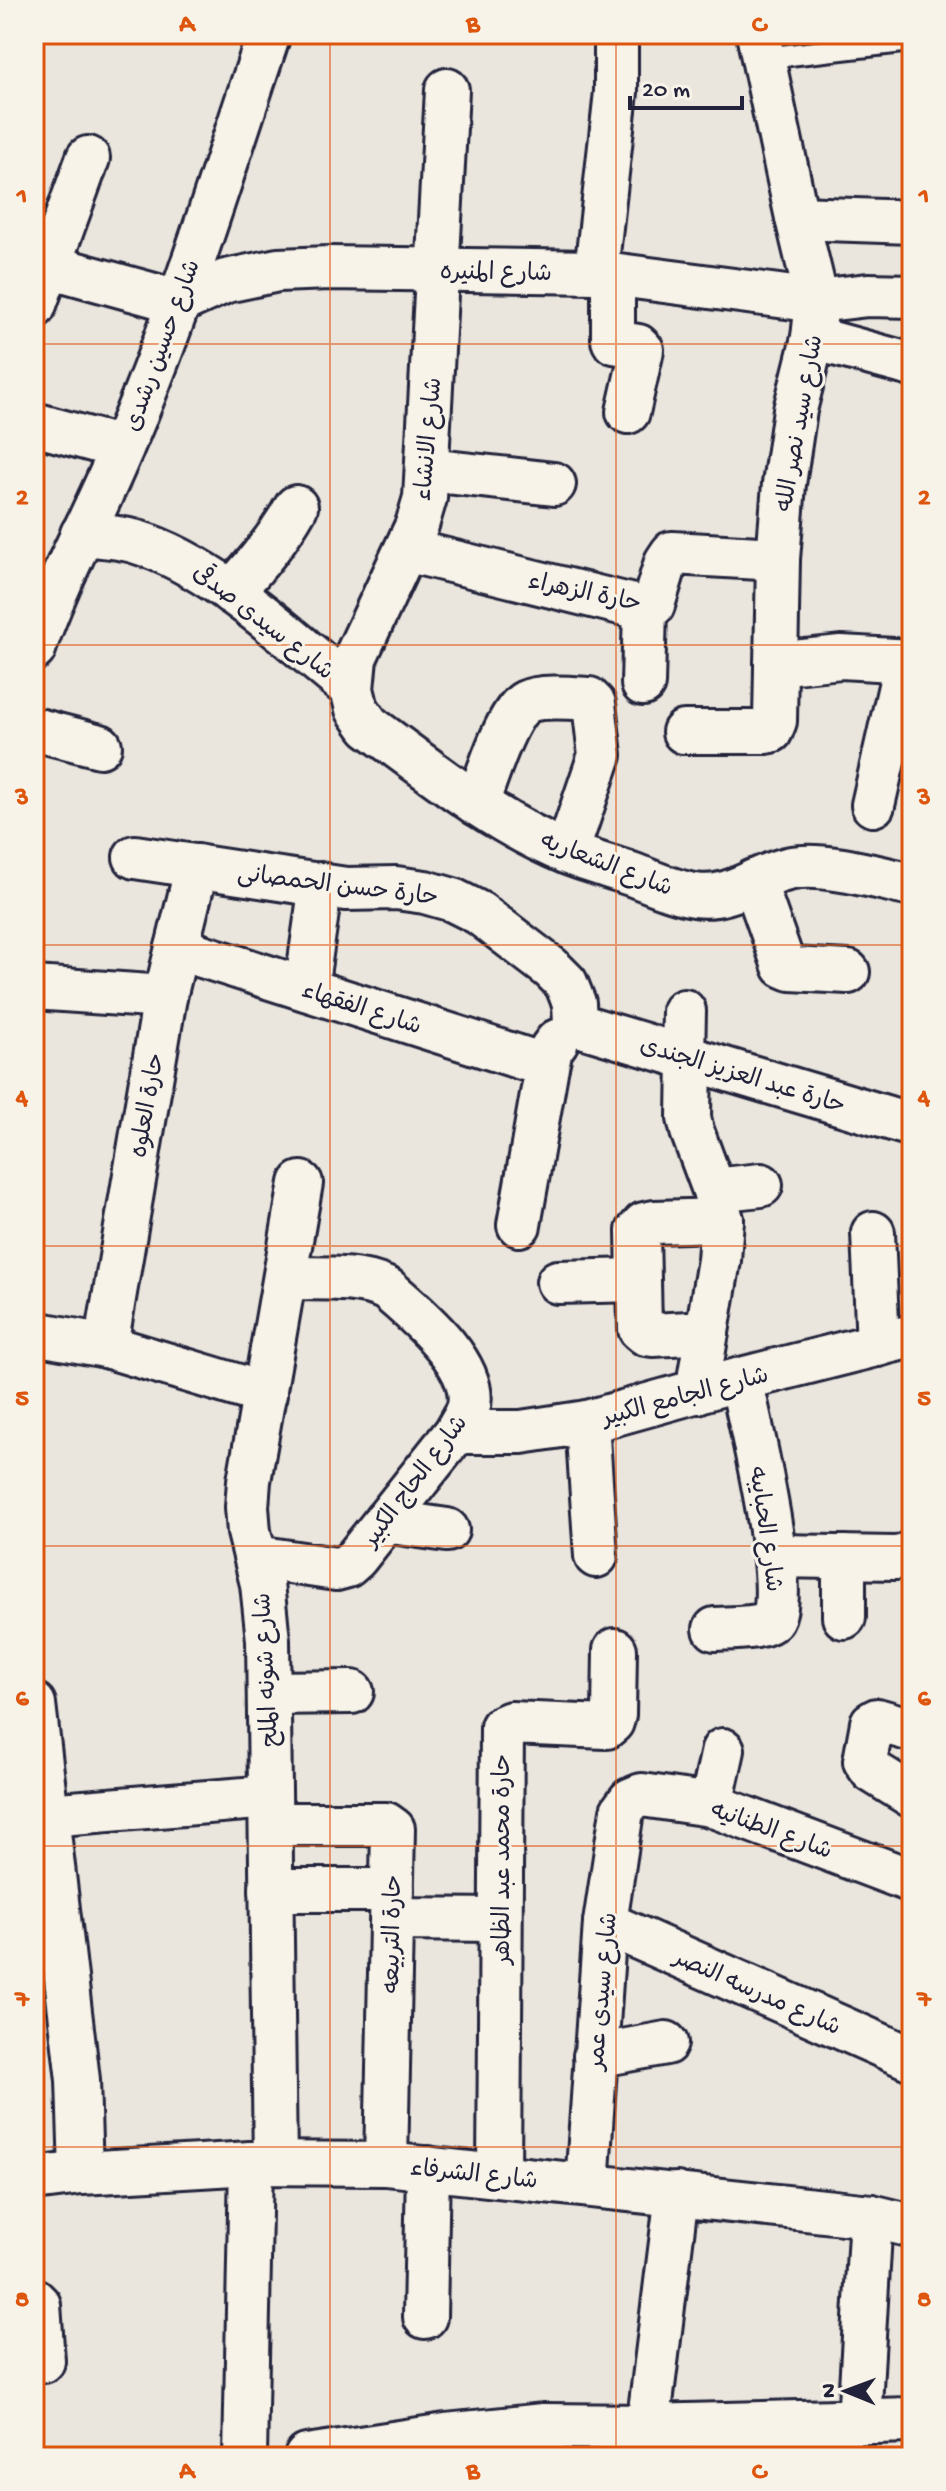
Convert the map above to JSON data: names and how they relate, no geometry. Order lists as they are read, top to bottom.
{
  "streets": {
    "street": [
      "شارع المنيره",
      "شارع حسين رشدى",
      "شارع سيد نصر الله",
      "شارع الانشاء",
      "حارة الزهراء",
      "شارع سيدى صدقى",
      "شارع الشعاريه",
      "حارة حسن الحمصانى",
      "شارع الفقهاء",
      "حارة عبد العزيز الجندى",
      "حارة العلوه",
      "شارع الجامع الكبير",
      "شارع الحاج الكبير",
      "شارع الحبايبه",
      "شارع شونه الملح",
      "شارع الطنانيه",
      "حارة محمد عبد الظاهر",
      "حارة التربيعه",
      "شارع سيدى عمر",
      "شارع مدرسه النصر",
      "شارع الشرفاء"
    ]
  },
  "crossings": [
    ["شارع المنيره", "شارع حسين رشدى"],
    ["شارع المنيره", "شارع سيد نصر الله"],
    ["شارع المنيره", "شارع الانشاء"],
    ["شارع حسين رشدى", "شارع سيدى صدقى"],
    ["شارع سيد نصر الله", "حارة الزهراء"],
    ["شارع الانشاء", "حارة الزهراء"],
    ["شارع الانشاء", "شارع سيدى صدقى"],
    ["شارع الانشاء", "شارع الشعاريه"],
    ["شارع سيدى صدقى", "شارع الشعاريه"],
    ["حارة حسن الحمصانى", "حارة عبد العزيز الجندى"],
    ["حارة حسن الحمصانى", "حارة العلوه"],
    ["شارع الفقهاء", "حارة العلوه"],
    ["شارع الجامع الكبير", "شارع الحاج الكبير"],
    ["شارع الجامع الكبير", "شارع الحبايبه"],
    ["شارع الحاج الكبير", "شارع شونه الملح"],
    ["شارع شونه الملح", "حارة التربيعه"],
    ["شارع شونه الملح", "شارع الشرفاء"],
    ["شارع الطنانيه", "شارع سيدى عمر"],
    ["حارة محمد عبد الظاهر", "شارع الشرفاء"],
    ["حارة التربيعه", "شارع الشرفاء"],
    ["شارع سيدى عمر", "شارع مدرسه النصر"],
    ["شارع سيدى عمر", "شارع الشرفاء"]
  ],
  "scale_bar": "20 m",
  "north": "left",
  "grid": {
    "columns": ["A", "B", "C"],
    "rows": [
      "1",
      "2",
      "3",
      "4",
      "5",
      "6",
      "7",
      "8"
    ]
  }
}
